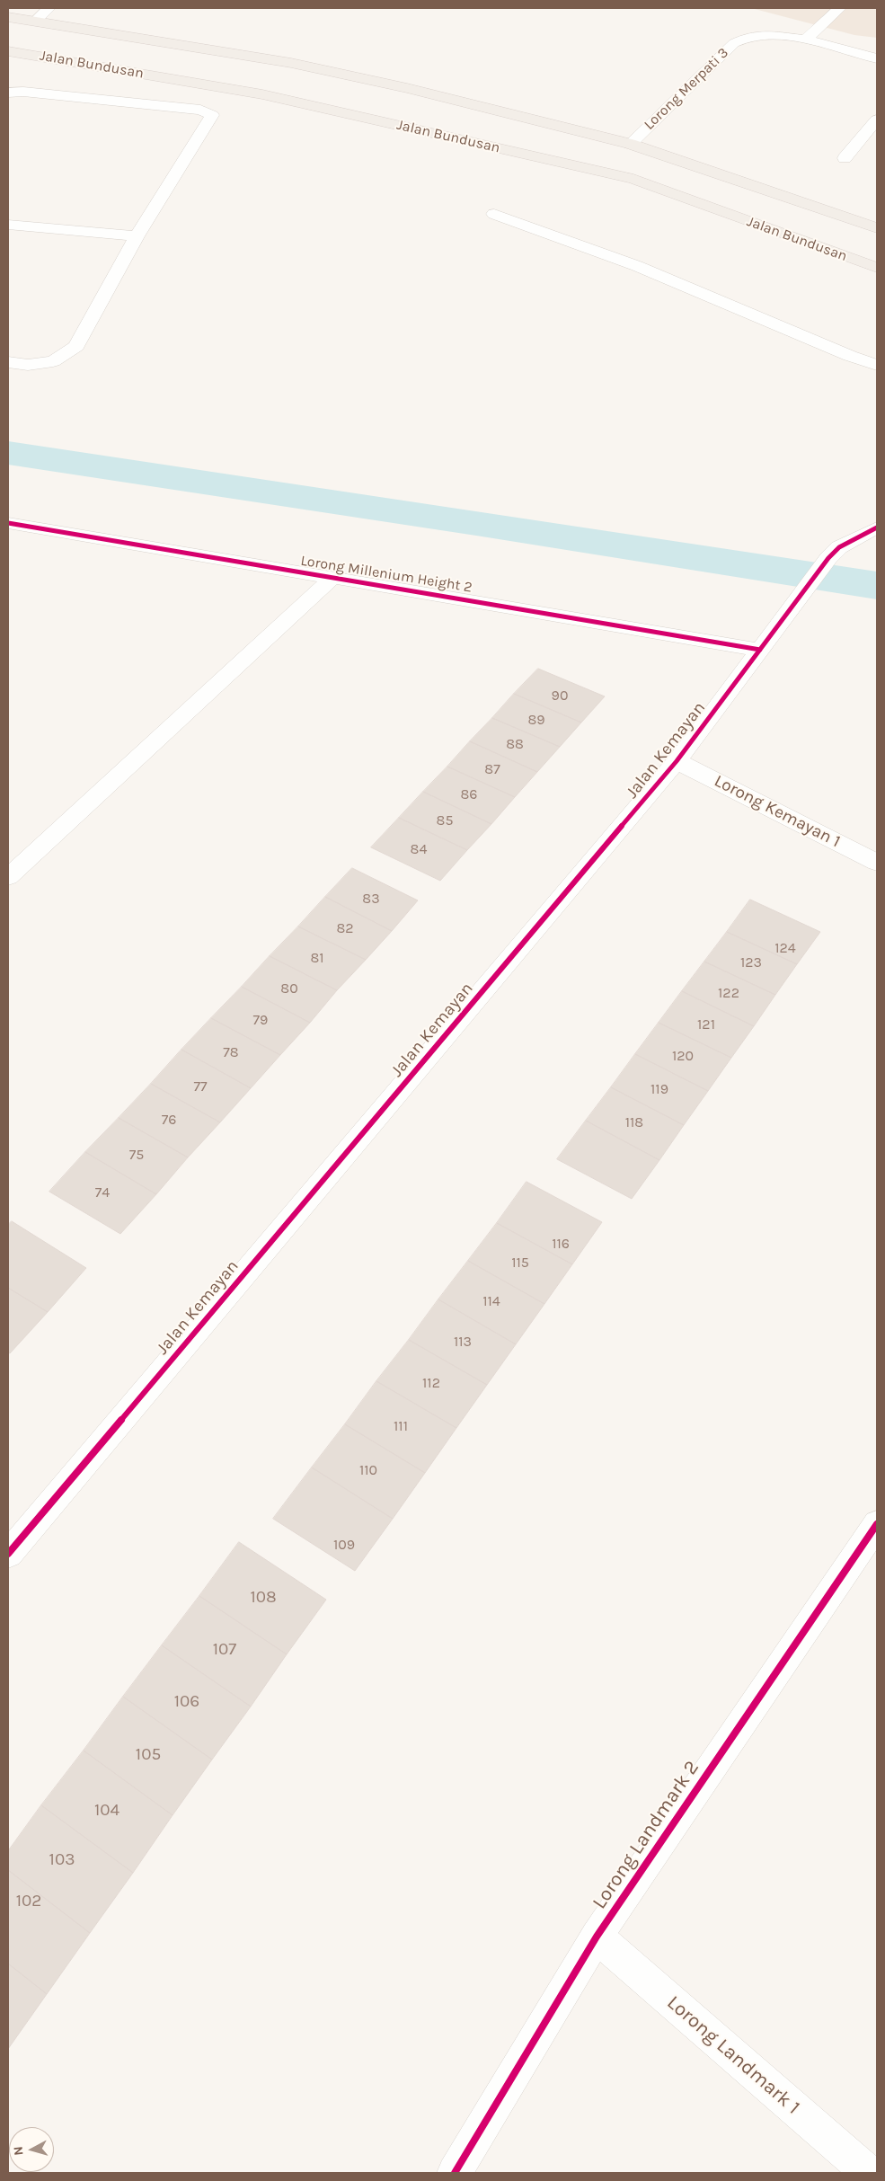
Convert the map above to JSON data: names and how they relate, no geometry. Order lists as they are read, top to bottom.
{
  "streets": {
    "main road": ["Jalan Bundusan"],
    "street": [
      "Lorong Merpati 3",
      "Lorong Millenium Height 2",
      "Jalan Kemayan",
      "Lorong Kemayan 1",
      "Lorong Landmark 2",
      "Lorong Landmark 1"
    ]
  },
  "crossings": [
    ["Jalan Bundusan", "Lorong Merpati 3"],
    ["Lorong Millenium Height 2", "Jalan Kemayan"],
    ["Jalan Kemayan", "Lorong Kemayan 1"],
    ["Lorong Landmark 2", "Lorong Landmark 1"]
  ],
  "house_numbers": [
    "90",
    "89",
    "88",
    "87",
    "86",
    "85",
    "84",
    "83",
    "82",
    "124",
    "81",
    "123",
    "80",
    "122",
    "79",
    "121",
    "78",
    "120",
    "77",
    "119",
    "76",
    "118",
    "75",
    "74",
    "116",
    "115",
    "114",
    "113",
    "112",
    "111",
    "110",
    "109",
    "108",
    "107",
    "106",
    "105",
    "104",
    "103",
    "102"
  ],
  "north": "left"
}
